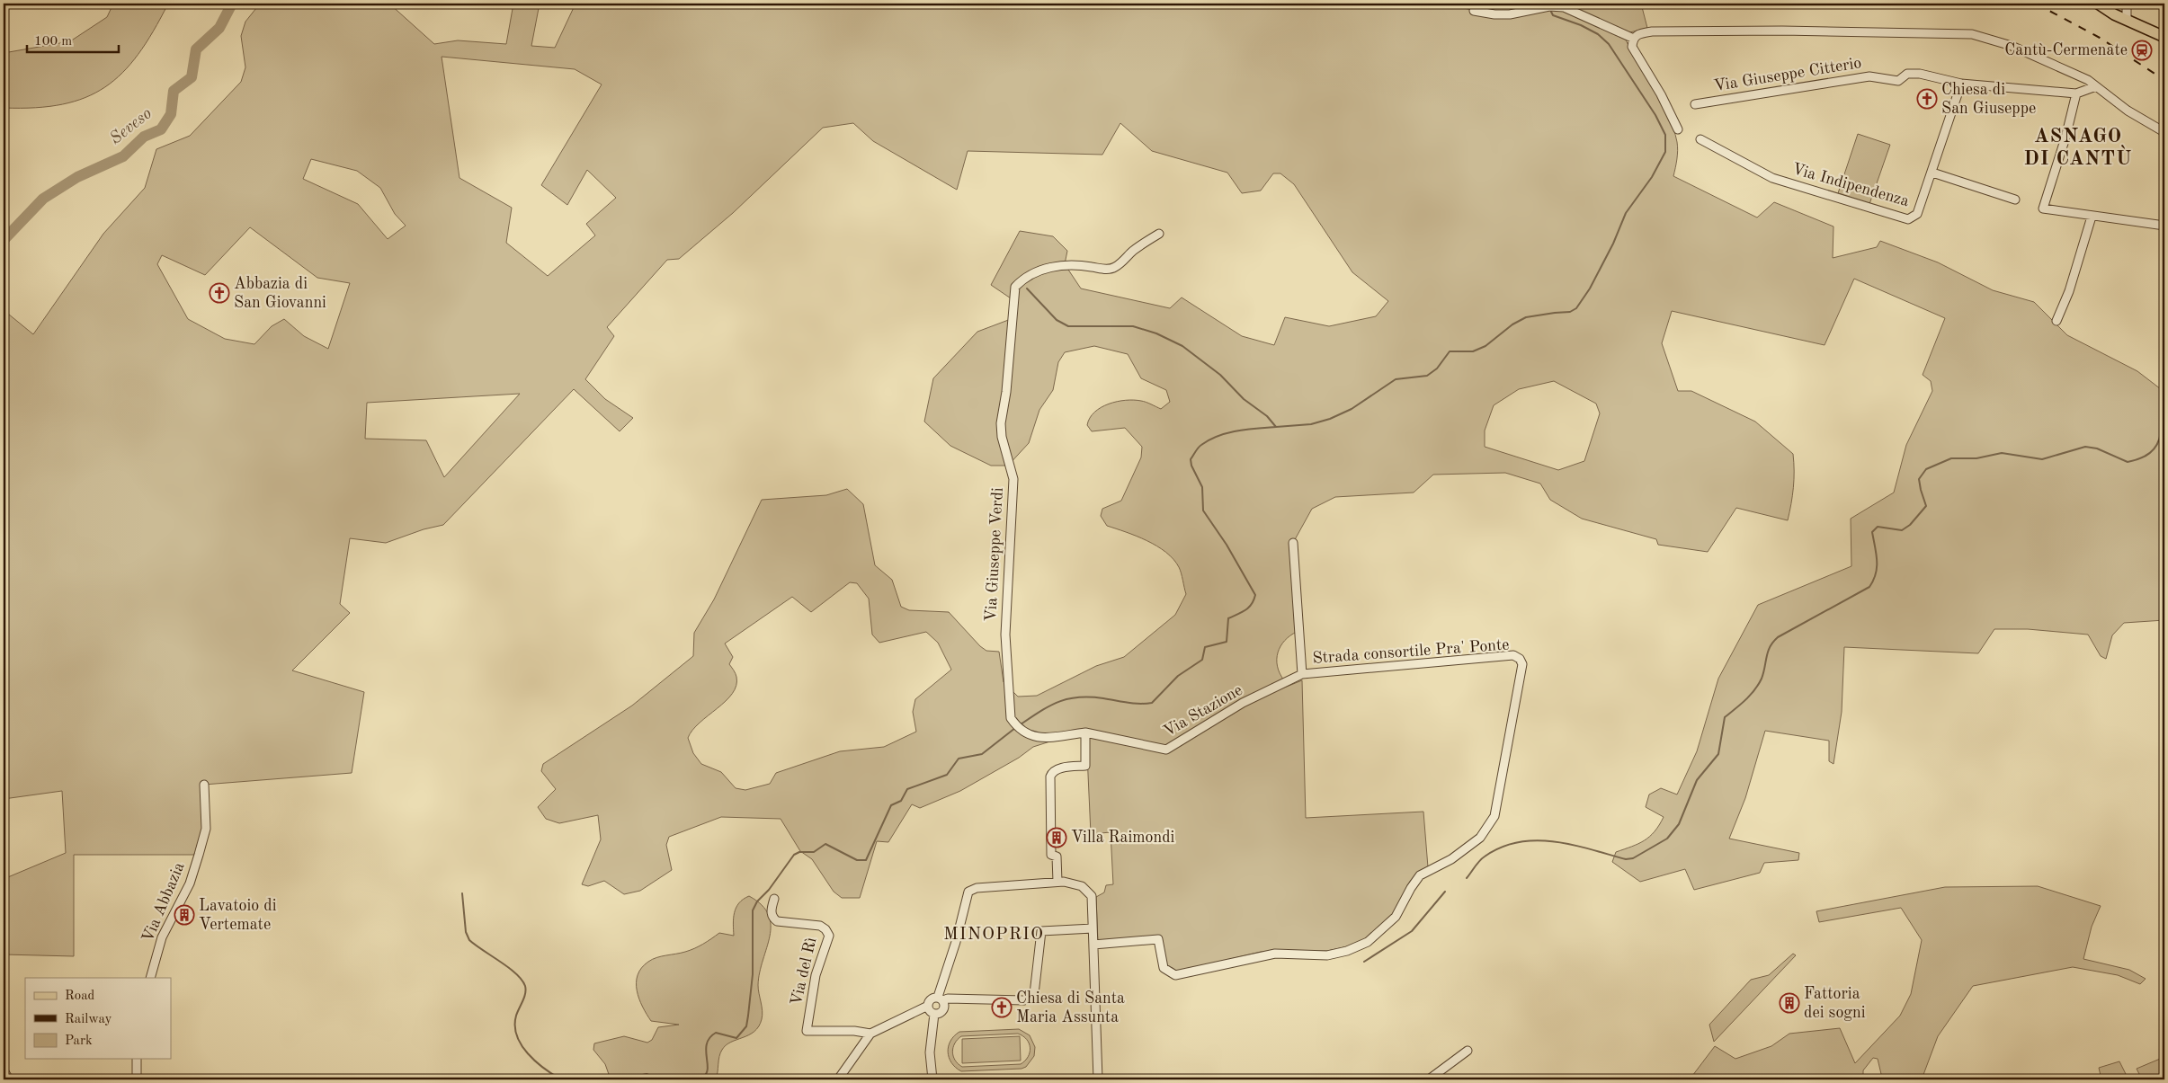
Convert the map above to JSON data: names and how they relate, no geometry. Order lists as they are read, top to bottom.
{
  "streets": {
    "street": [
      "Via Giuseppe Citterio",
      "Via Indipendenza",
      "Via Giuseppe Verdi",
      "Strada consortile Pra' Ponte",
      "Via Stazione",
      "Via Abbazia",
      "Via del Rì"
    ]
  },
  "crossings": [
    ["Via Giuseppe Citterio", "Via Indipendenza"],
    ["Via Giuseppe Verdi", "Via Stazione"],
    ["Strada consortile Pra' Ponte", "Via Stazione"]
  ],
  "districts": ["ASNAGO DI CANTÙ", "MINOPRIO"],
  "water": ["Seveso"],
  "places": {
    "station": ["Cantù-Cermenate"],
    "church": ["Chiesa di San Giuseppe", "Abbazia di San Giovanni", "Chiesa di Santa Maria Assunta"],
    "building": ["Villa Raimondi", "Lavatoio di Vertemate", "Fattoria dei sogni"]
  },
  "legend": ["Road", "Railway", "Park"],
  "scale_bar": "100 m"
}
